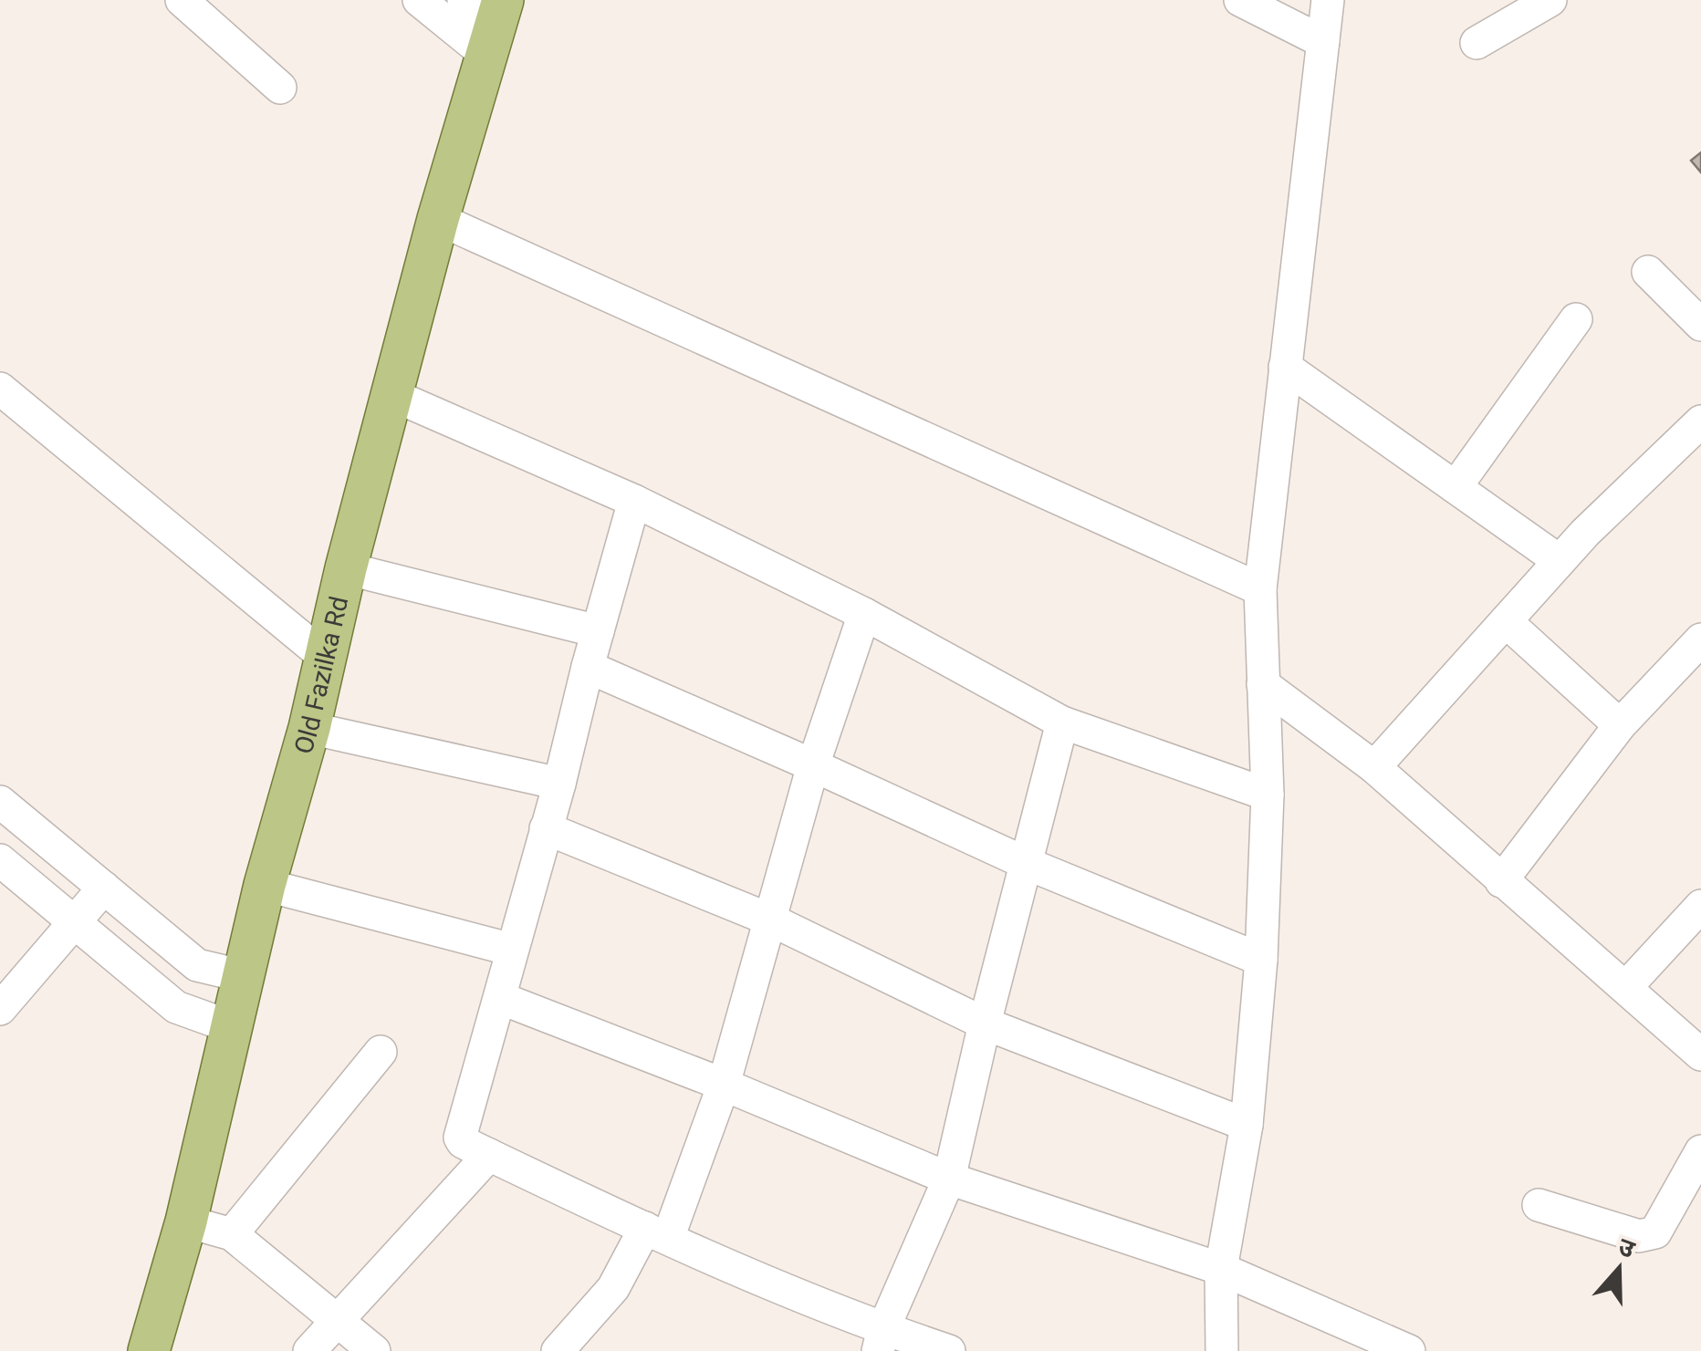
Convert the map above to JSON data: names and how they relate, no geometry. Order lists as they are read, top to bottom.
{
  "streets": {
    "main road": ["Old Fazilka Rd"]
  },
  "north": "top"
}
